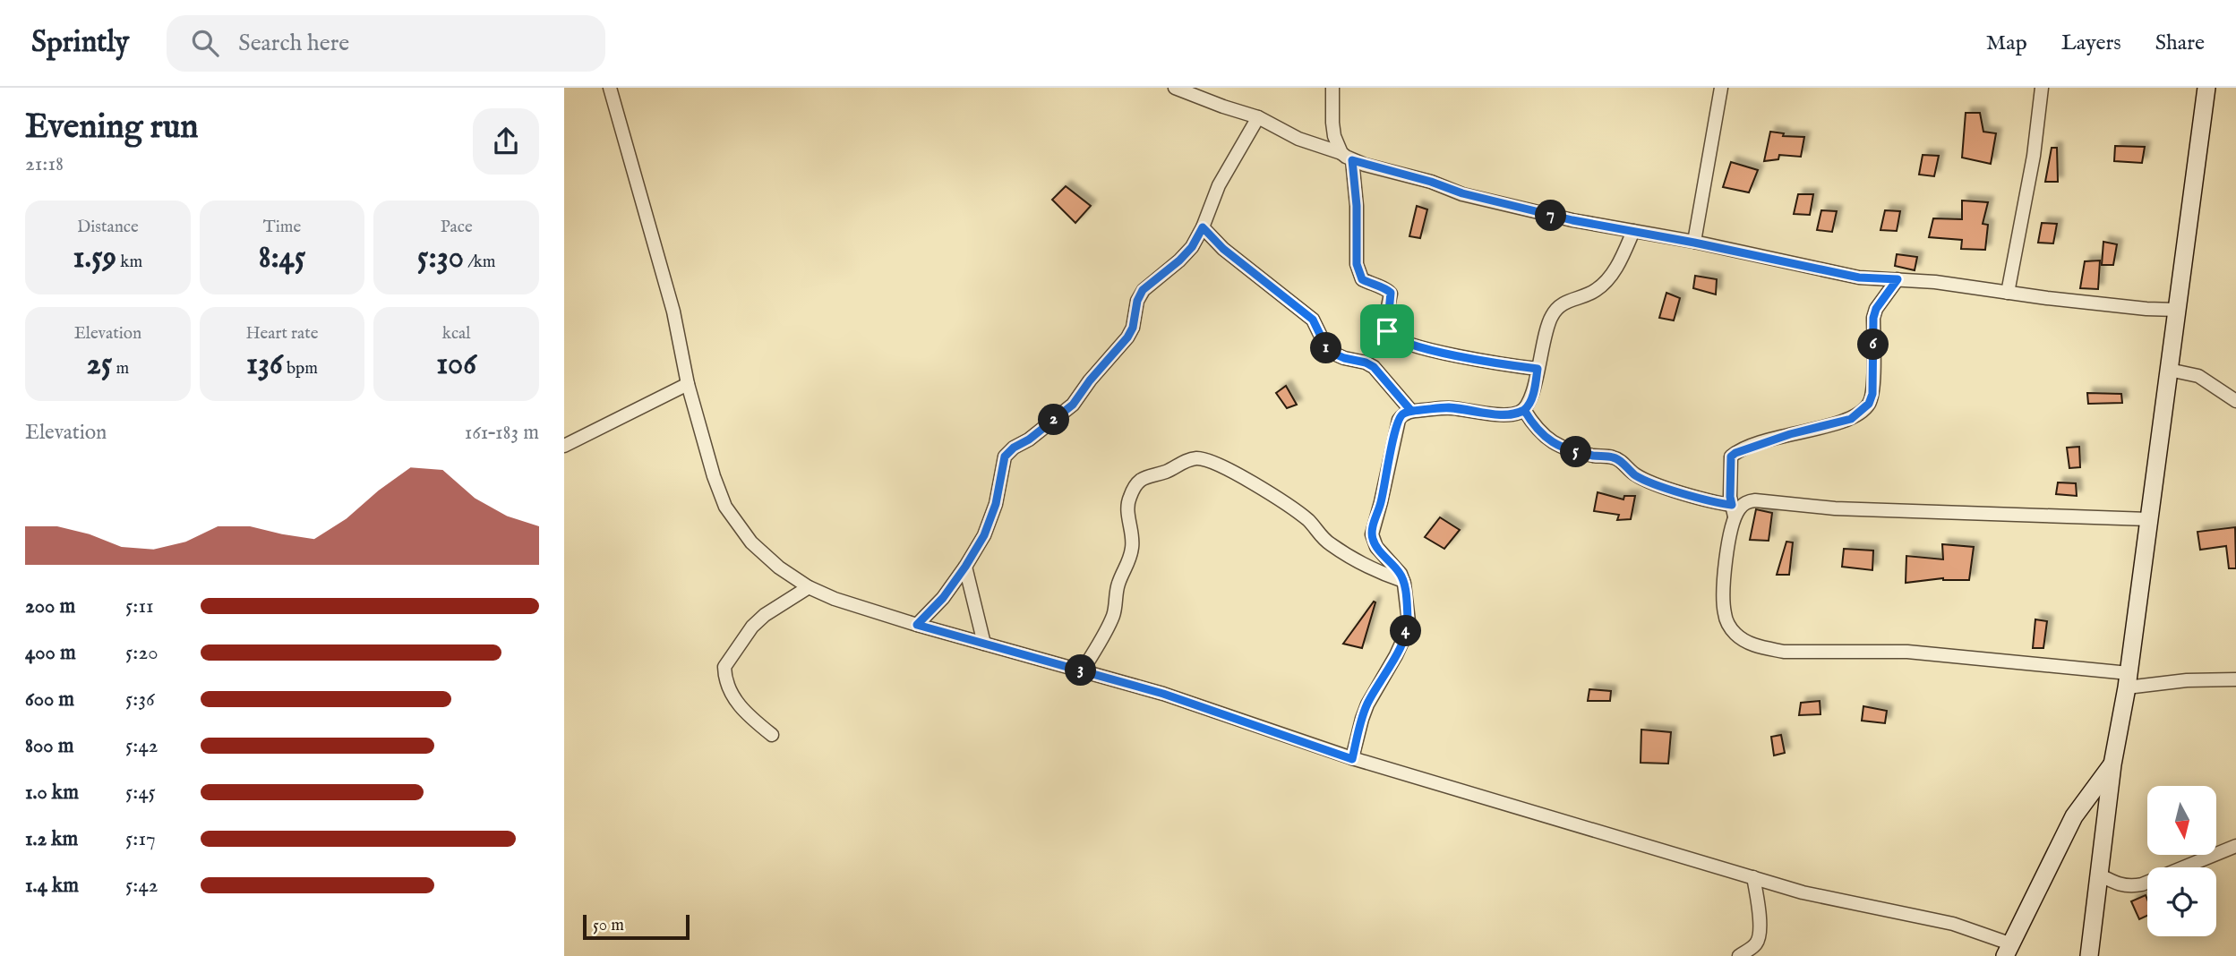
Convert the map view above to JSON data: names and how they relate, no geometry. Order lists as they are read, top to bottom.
{
  "scale_bar": "50 m",
  "north": "bottom",
  "page": {
    "header": "Sprintly",
    "search": "Search here",
    "nav": ["Map", "Layers", "Share"],
    "heading": ["Evening run", "21:18"],
    "stats": [
      ["Distance", "1.59 km"],
      ["Time", "8:45"],
      ["Pace", "5:30 /km"],
      ["Elevation", "25 m"],
      ["Heart rate", "136 bpm"],
      ["kcal", "106"]
    ],
    "pins": [
      "7",
      "6",
      "1",
      "2",
      "5",
      "4",
      "3"
    ],
    "chart": ["Elevation", "161–183 m"],
    "list": [
      {
        "name": "200 m",
        "note": "5:11"
      },
      {
        "name": "400 m",
        "note": "5:20"
      },
      {
        "name": "600 m",
        "note": "5:36"
      },
      {
        "name": "800 m",
        "note": "5:42"
      },
      {
        "name": "1.0 km",
        "note": "5:45"
      },
      {
        "name": "1.2 km",
        "note": "5:17"
      },
      {
        "name": "1.4 km",
        "note": "5:42"
      }
    ],
    "scale": "50 m"
  }
}
